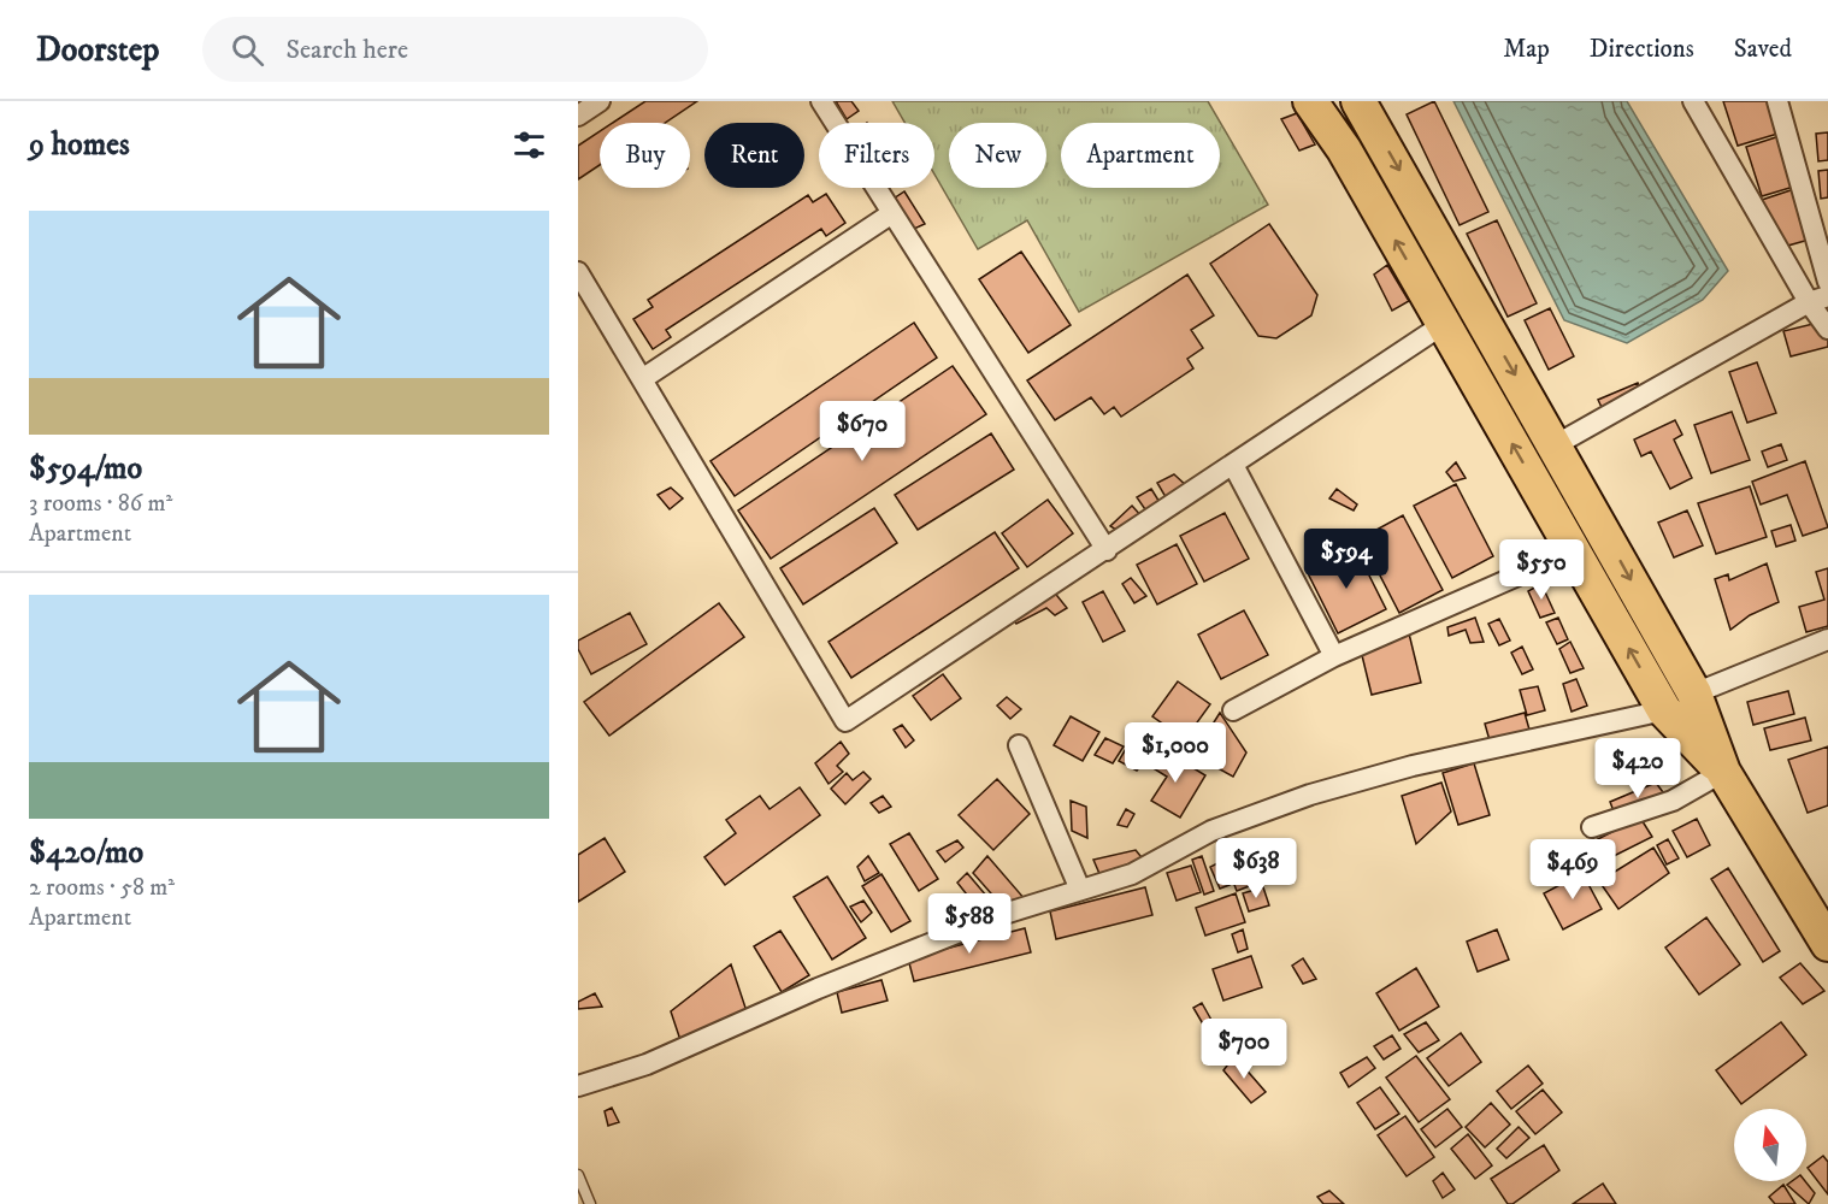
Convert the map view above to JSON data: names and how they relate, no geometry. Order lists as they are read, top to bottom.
{
  "north": "top",
  "page": {
    "header": "Doorstep",
    "search": "Search here",
    "nav": ["Map", "Directions", "Saved"],
    "heading": "9 homes",
    "chip": [
      "Buy",
      "Rent",
      "Filters",
      "New",
      "Apartment"
    ],
    "list": [
      {
        "name": "$594/mo",
        "note": "3 rooms · 86 m² · Apartment"
      },
      {
        "name": "$420/mo",
        "note": "2 rooms · 58 m² · Apartment"
      }
    ],
    "price": [
      "$670",
      "$594",
      "$550",
      "$1,000",
      "$420",
      "$638",
      "$469",
      "$588",
      "$700"
    ]
  }
}
